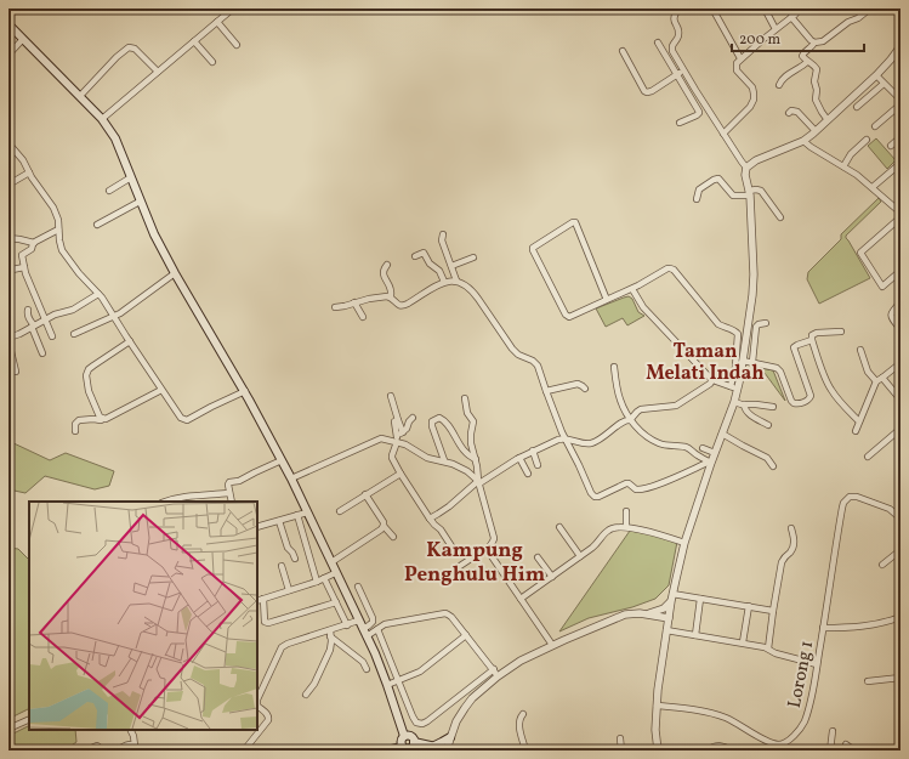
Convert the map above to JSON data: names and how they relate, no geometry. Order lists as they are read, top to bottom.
{
  "streets": {
    "street": ["Lorong 1"]
  },
  "districts": ["Taman Melati Indah", "Kampung Penghulu Him"],
  "scale_bar": "200 m"
}
